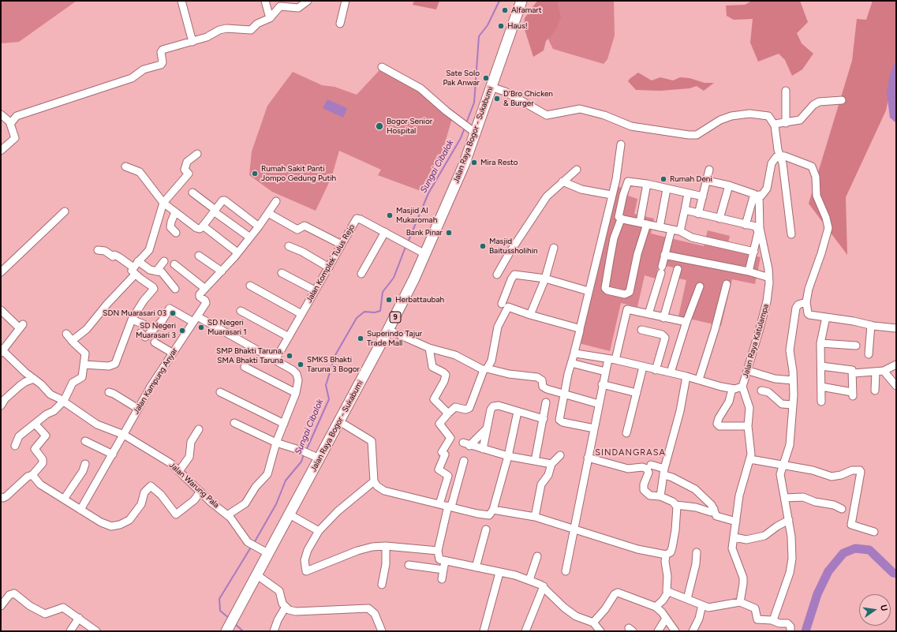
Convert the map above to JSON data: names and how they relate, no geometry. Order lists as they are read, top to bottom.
{
  "streets": {
    "highway": ["Jalan Raya Bogor - Sukabumi", "9"],
    "street": [
      "Jalan Komplek Tulus Rejo",
      "Jalan Raya Katulampa",
      "Jalan Kampung Anyar",
      "Jalan Warung Pala"
    ]
  },
  "crossings": [
    ["Jalan Raya Bogor - Sukabumi", "Jalan Komplek Tulus Rejo"],
    ["Jalan Raya Bogor - Sukabumi", "Jalan Warung Pala"],
    ["Jalan Kampung Anyar", "Jalan Warung Pala"]
  ],
  "districts": ["SINDANGRASA"],
  "water": ["Sungai Cibalok"],
  "places": [
    "Alfamart",
    "Haus!",
    "Sate Solo Pak Anwar",
    "D'Bro Chicken & Burger",
    "Bogor Senior Hospital",
    "Mira Resto",
    "Rumah Sakit Panti Jompo Gedung Putih",
    "Rumah Deni",
    "Masjid Al Mukaromah",
    "Bank Pinar",
    "Masjid Baitussholihin",
    "Herbattaubah",
    "SDN Muarasari 03",
    "SD Negeri Muarasari 1",
    "SD Negeri Muarasari 3",
    "Superindo Tajur Trade Mall",
    "SMP Bhakti Taruna, SMA Bhakti Taruna",
    "SMKS Bhakti Taruna 3 Bogor"
  ],
  "north": "right"
}
